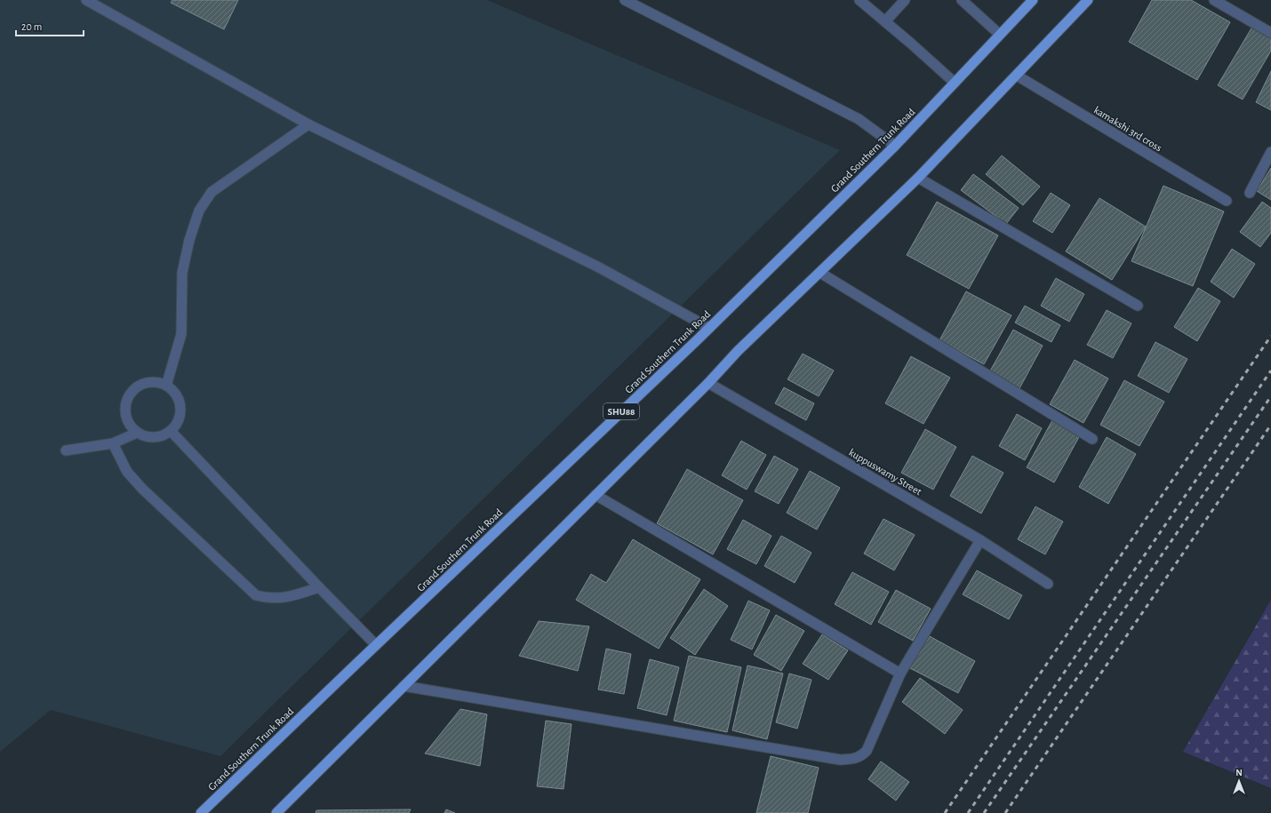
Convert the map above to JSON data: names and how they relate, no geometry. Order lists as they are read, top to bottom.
{
  "streets": {
    "main road": ["Grand Southern Trunk Road", "SHU88"],
    "street": ["kamakshi 3rd cross", "kuppuswamy Street"]
  },
  "scale_bar": "20 m",
  "north": "top"
}
